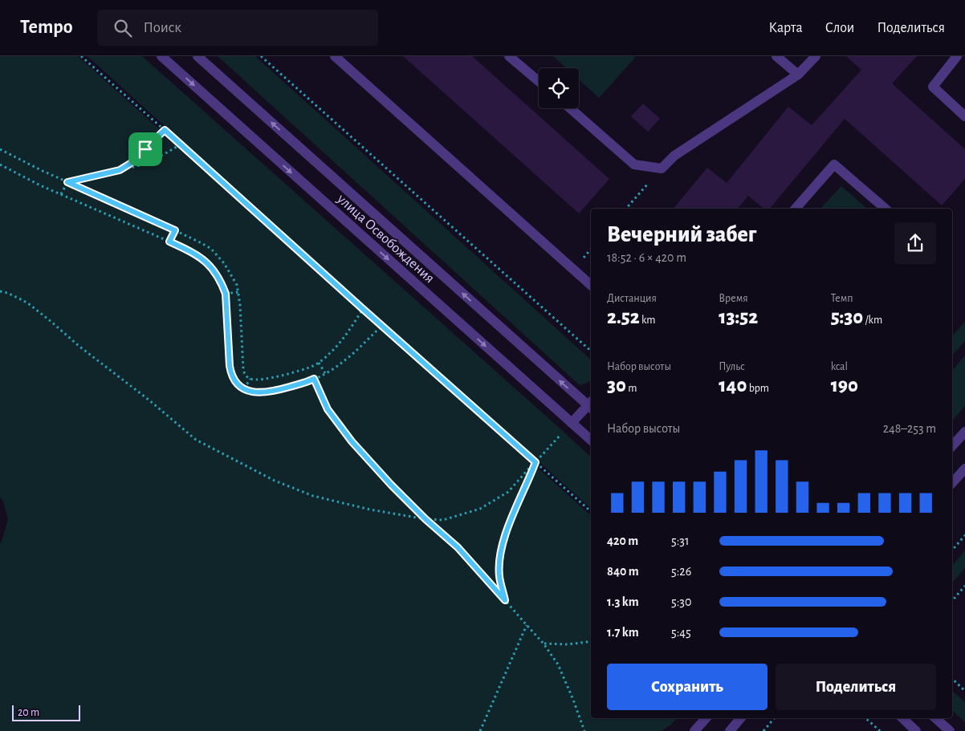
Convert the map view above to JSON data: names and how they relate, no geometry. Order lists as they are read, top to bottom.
{
  "streets": {
    "street": ["улица Освобождения"]
  },
  "scale_bar": "20 m",
  "page": {
    "header": "Tempo",
    "search": "Поиск",
    "nav": ["Карта", "Слои", "Поделиться"],
    "heading": ["Вечерний забег", "18:52 · 6 × 420 m"],
    "stats": [
      ["Дистанция", "2.52 km"],
      ["Время", "13:52"],
      ["Темп", "5:30 /km"],
      ["Набор высоты", "30 m"],
      ["Пульс", "140 bpm"],
      ["kcal", "190"]
    ],
    "chart": ["Набор высоты", "248–253 m"],
    "list": [
      {
        "name": "420 m",
        "note": "5:31"
      },
      {
        "name": "840 m",
        "note": "5:26"
      },
      {
        "name": "1.3 km",
        "note": "5:30"
      },
      {
        "name": "1.7 km",
        "note": "5:45"
      }
    ],
    "buttons": ["Сохранить", "Поделиться"],
    "scale": "20 m"
  }
}
